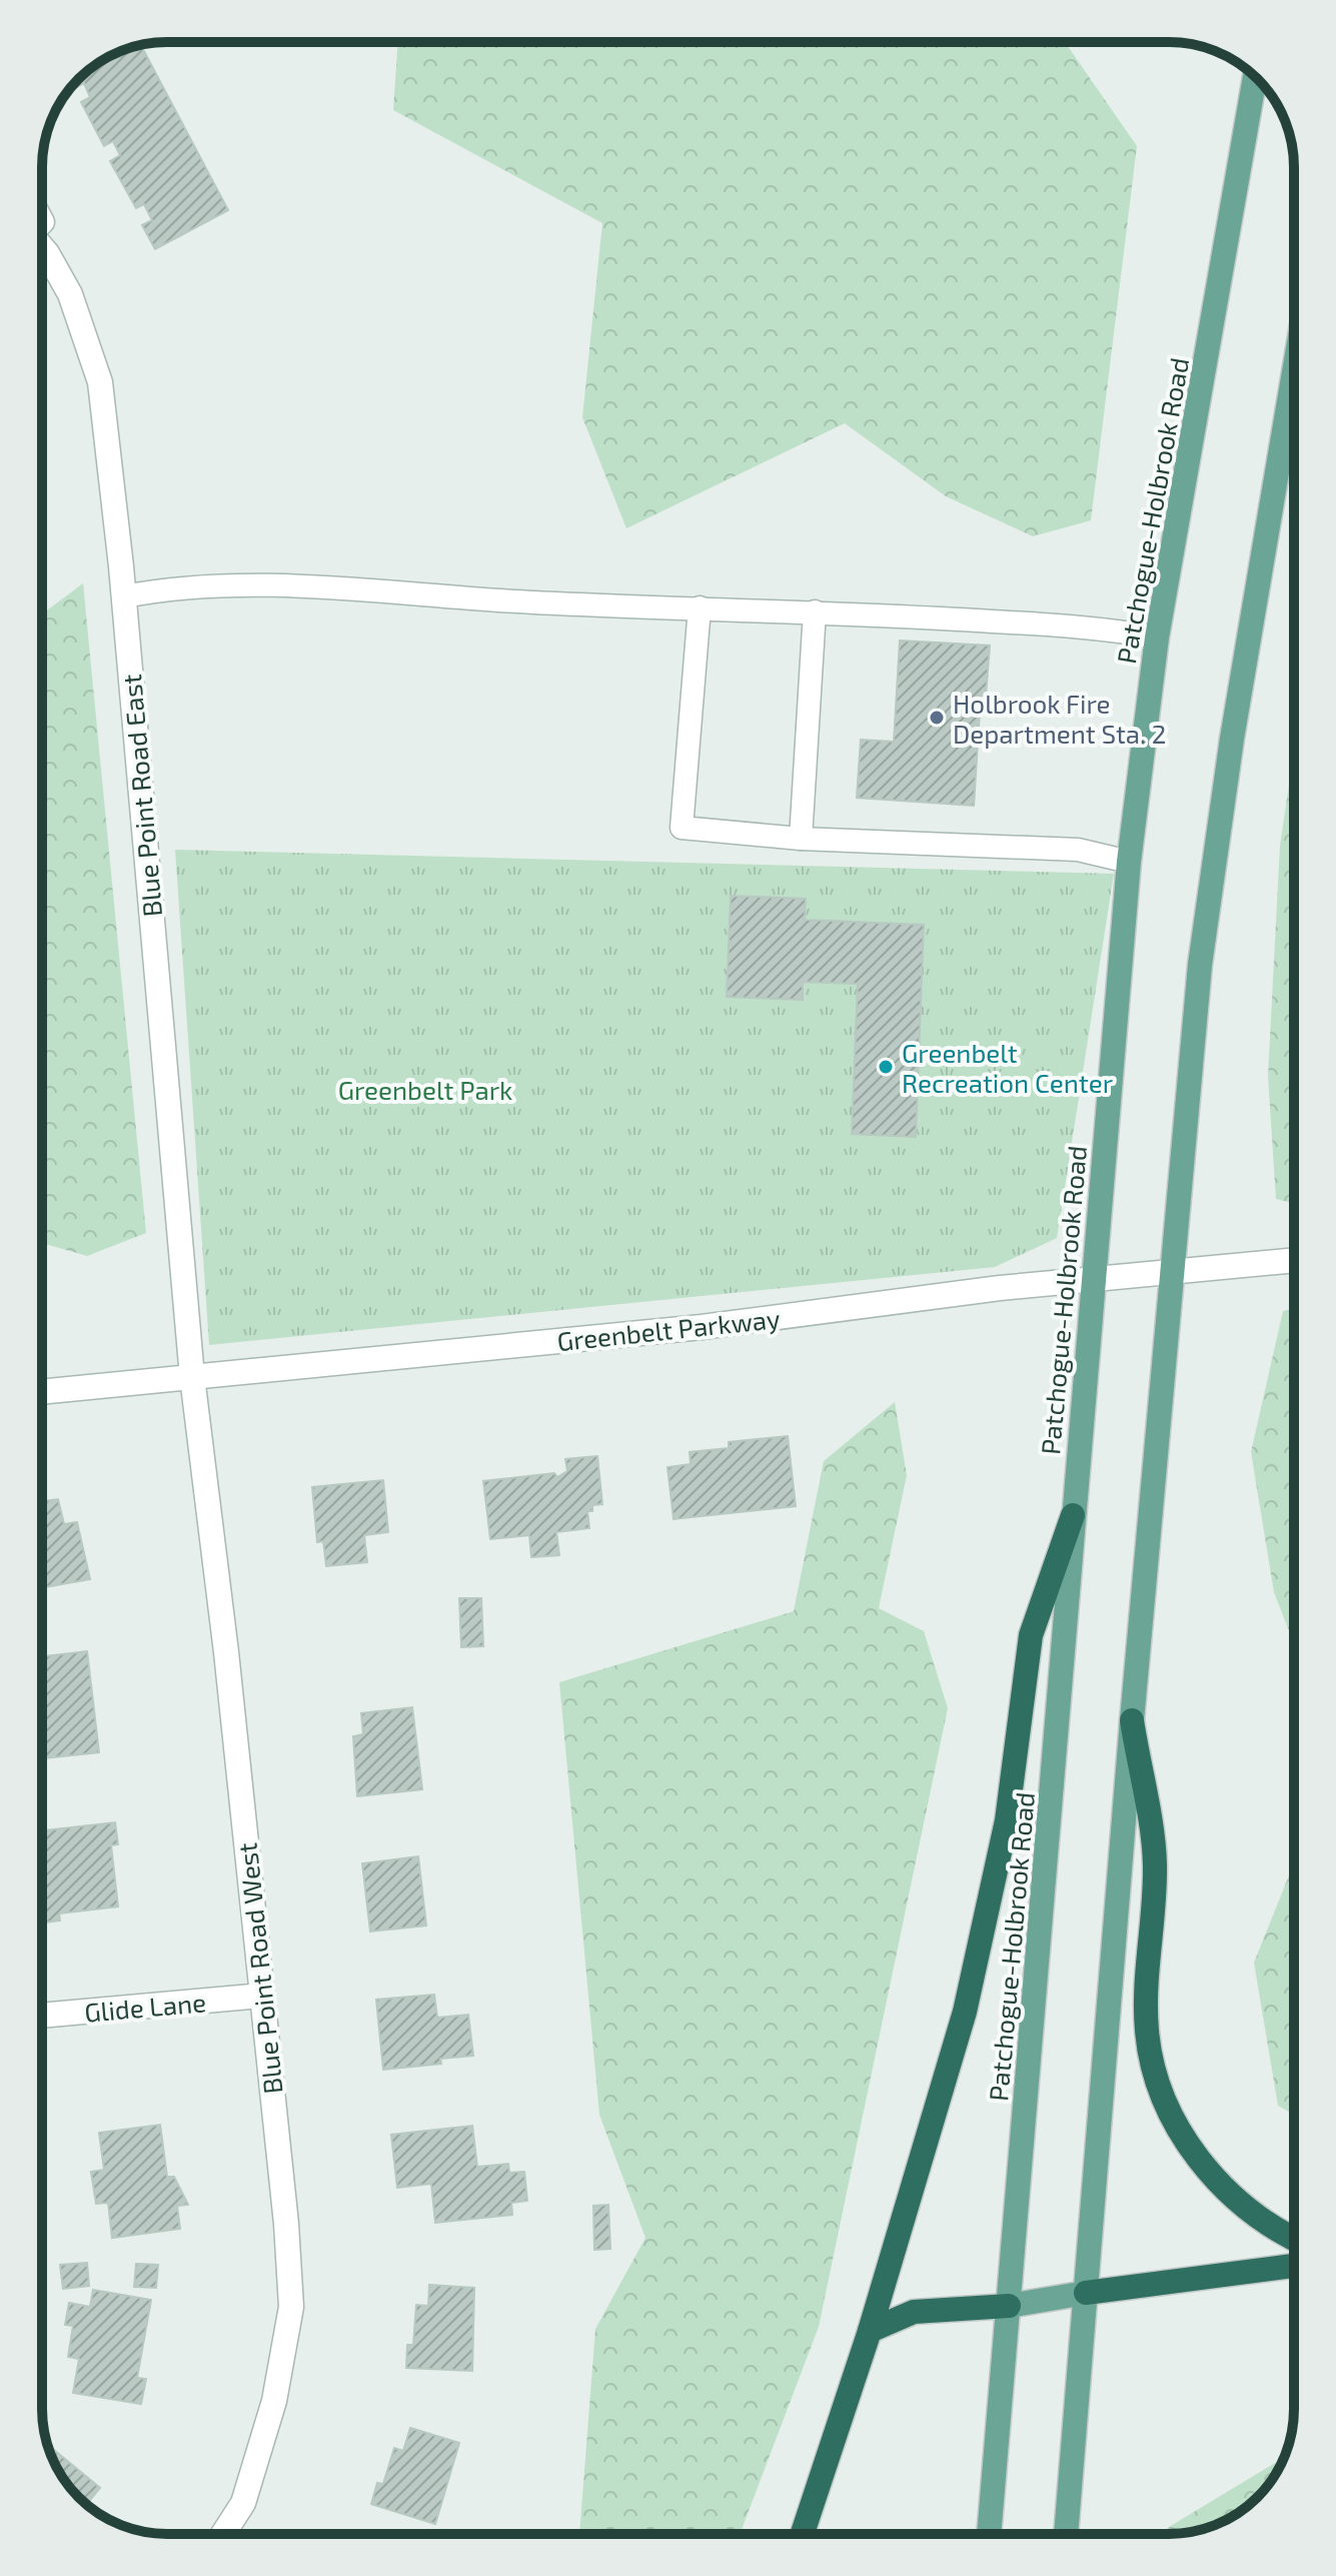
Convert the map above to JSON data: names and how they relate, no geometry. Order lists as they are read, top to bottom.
{
  "streets": {
    "main road": ["Patchogue-Holbrook Road"],
    "street": [
      "Blue Point Road East",
      "Greenbelt Parkway",
      "Blue Point Road West",
      "Glide Lane"
    ]
  },
  "crossings": [
    ["Patchogue-Holbrook Road", "Greenbelt Parkway"],
    ["Blue Point Road East", "Greenbelt Parkway"],
    ["Blue Point Road East", "Blue Point Road West"],
    ["Greenbelt Parkway", "Blue Point Road West"],
    ["Blue Point Road West", "Glide Lane"]
  ],
  "parks": ["Greenbelt Park"],
  "places": ["Holbrook Fire Department Sta. 2", "Greenbelt Recreation Center"]
}
